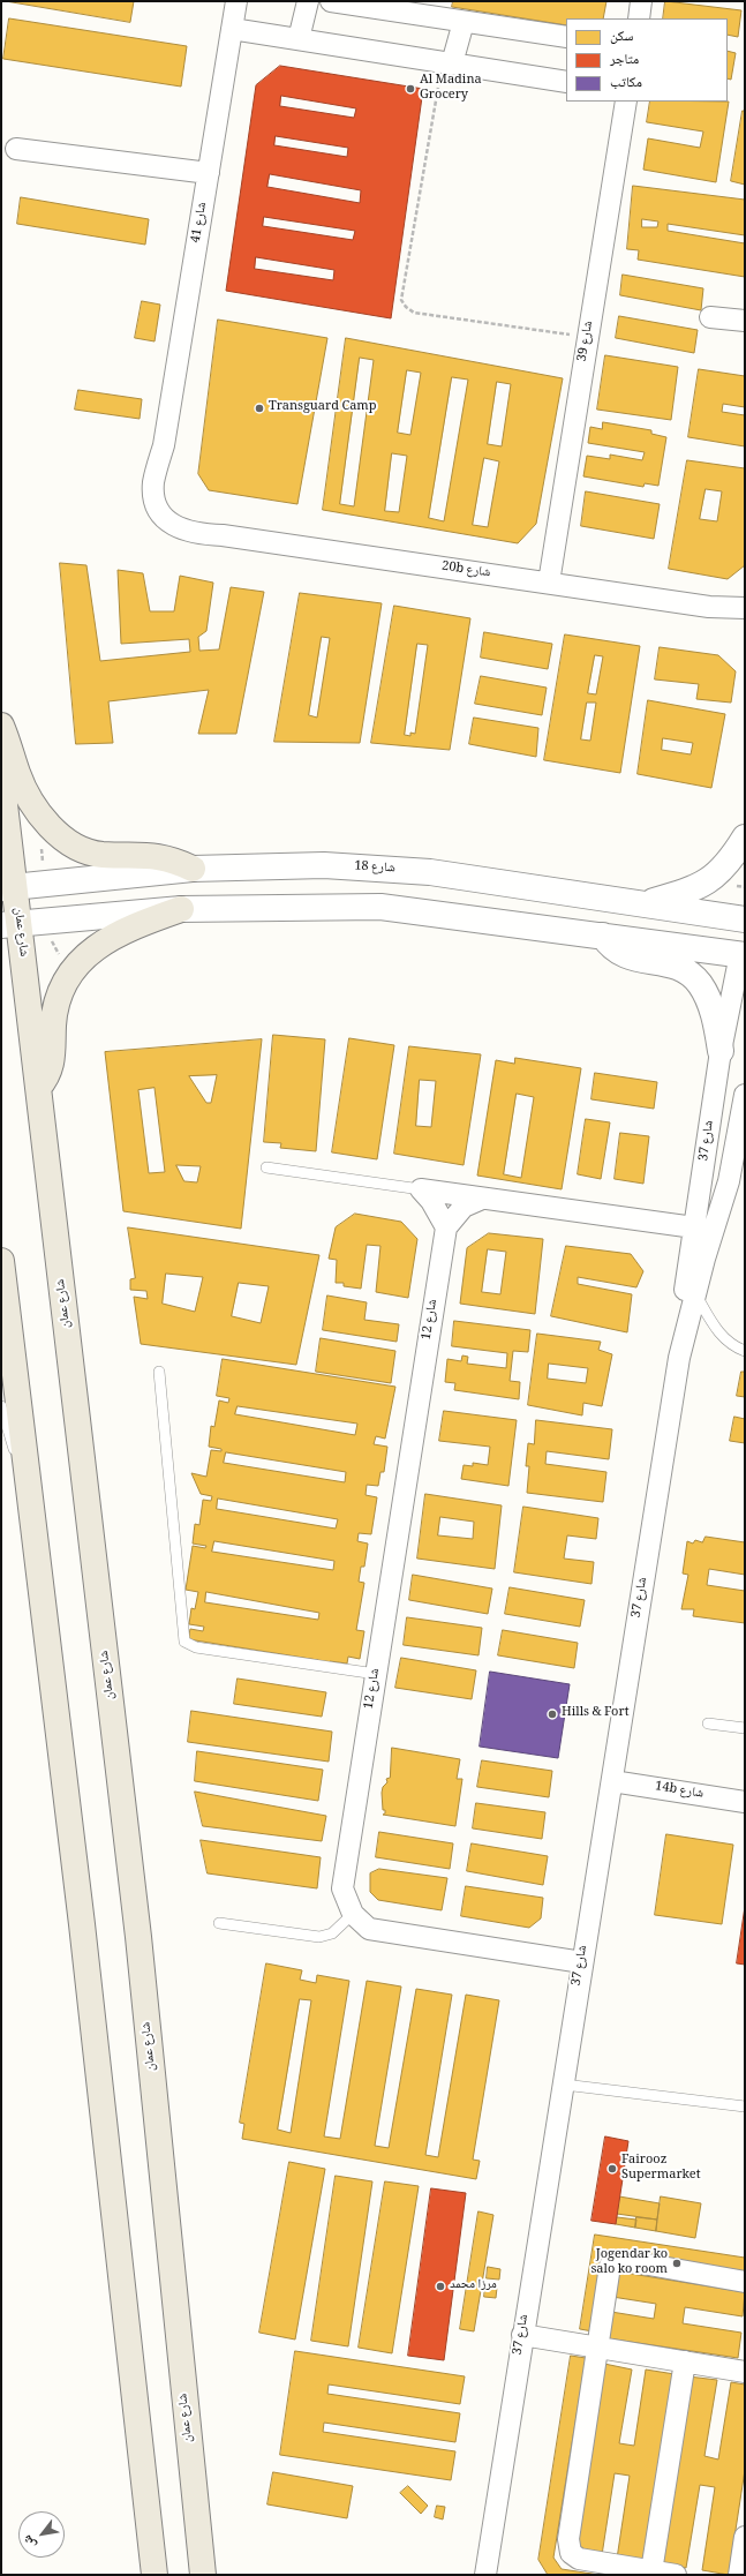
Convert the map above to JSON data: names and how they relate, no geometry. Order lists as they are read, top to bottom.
{
  "streets": {
    "main road": ["شارع عمان"],
    "street": [
      "شارع 41",
      "شارع 39",
      "20b شارع",
      "شارع 18",
      "شارع 37",
      "شارع 12",
      "14b شارع"
    ]
  },
  "crossings": [
    ["شارع 41", "20b شارع"],
    ["شارع 39", "20b شارع"],
    ["شارع 18", "شارع عمان"],
    ["شارع 37", "شارع 12"],
    ["شارع 37", "14b شارع"]
  ],
  "places": [
    "Al Madina Grocery",
    "Transguard Camp",
    "Hills & Fort",
    "Fairooz Supermarket",
    "Jogendar ko salo ko room",
    "مرزا محمد"
  ],
  "legend": ["سكن", "متاجر", "مكاتب"],
  "north": "bottom left"
}
